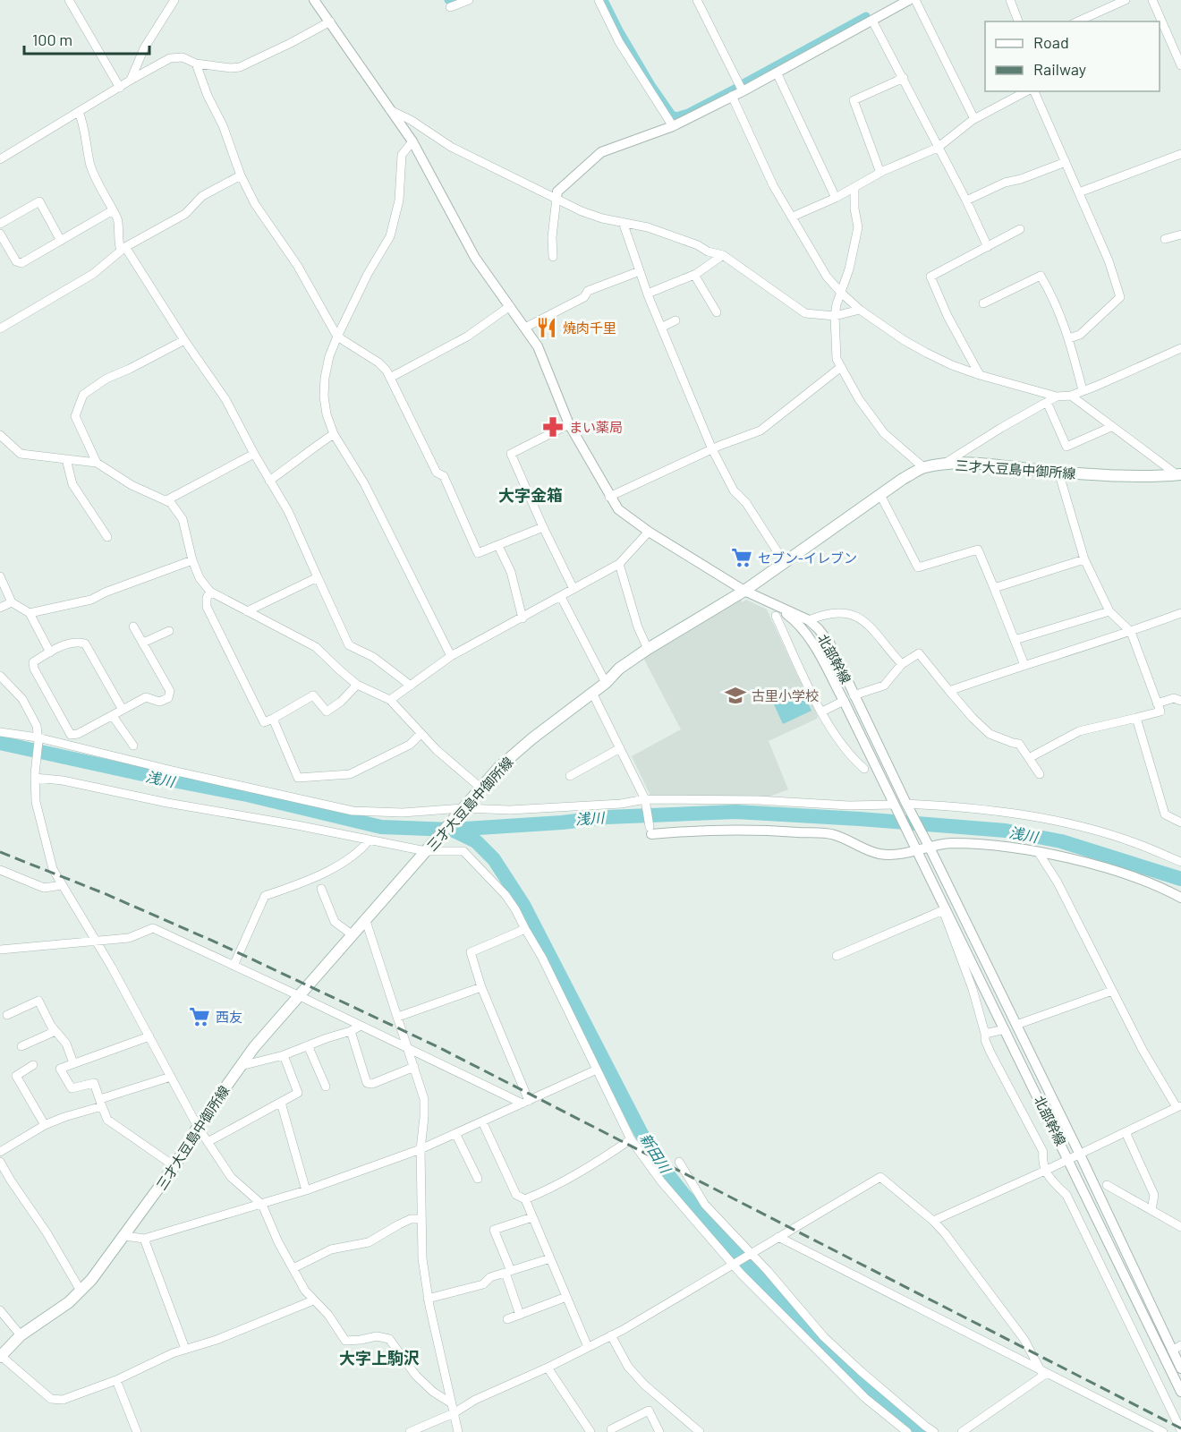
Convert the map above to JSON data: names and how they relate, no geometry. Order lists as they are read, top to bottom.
{
  "streets": {
    "main road": ["三才大豆島中御所線"],
    "street": ["北部幹線"]
  },
  "districts": ["大字金箱", "大字上駒沢"],
  "water": ["浅川", "新田川"],
  "places": {
    "restaurant": ["焼肉千里"],
    "pharmacy": ["まい薬局"],
    "supermarket": ["セブン-イレブン", "西友"],
    "school or university": ["古里小学校"]
  },
  "legend": ["Road", "Railway"],
  "scale_bar": "100 m"
}
